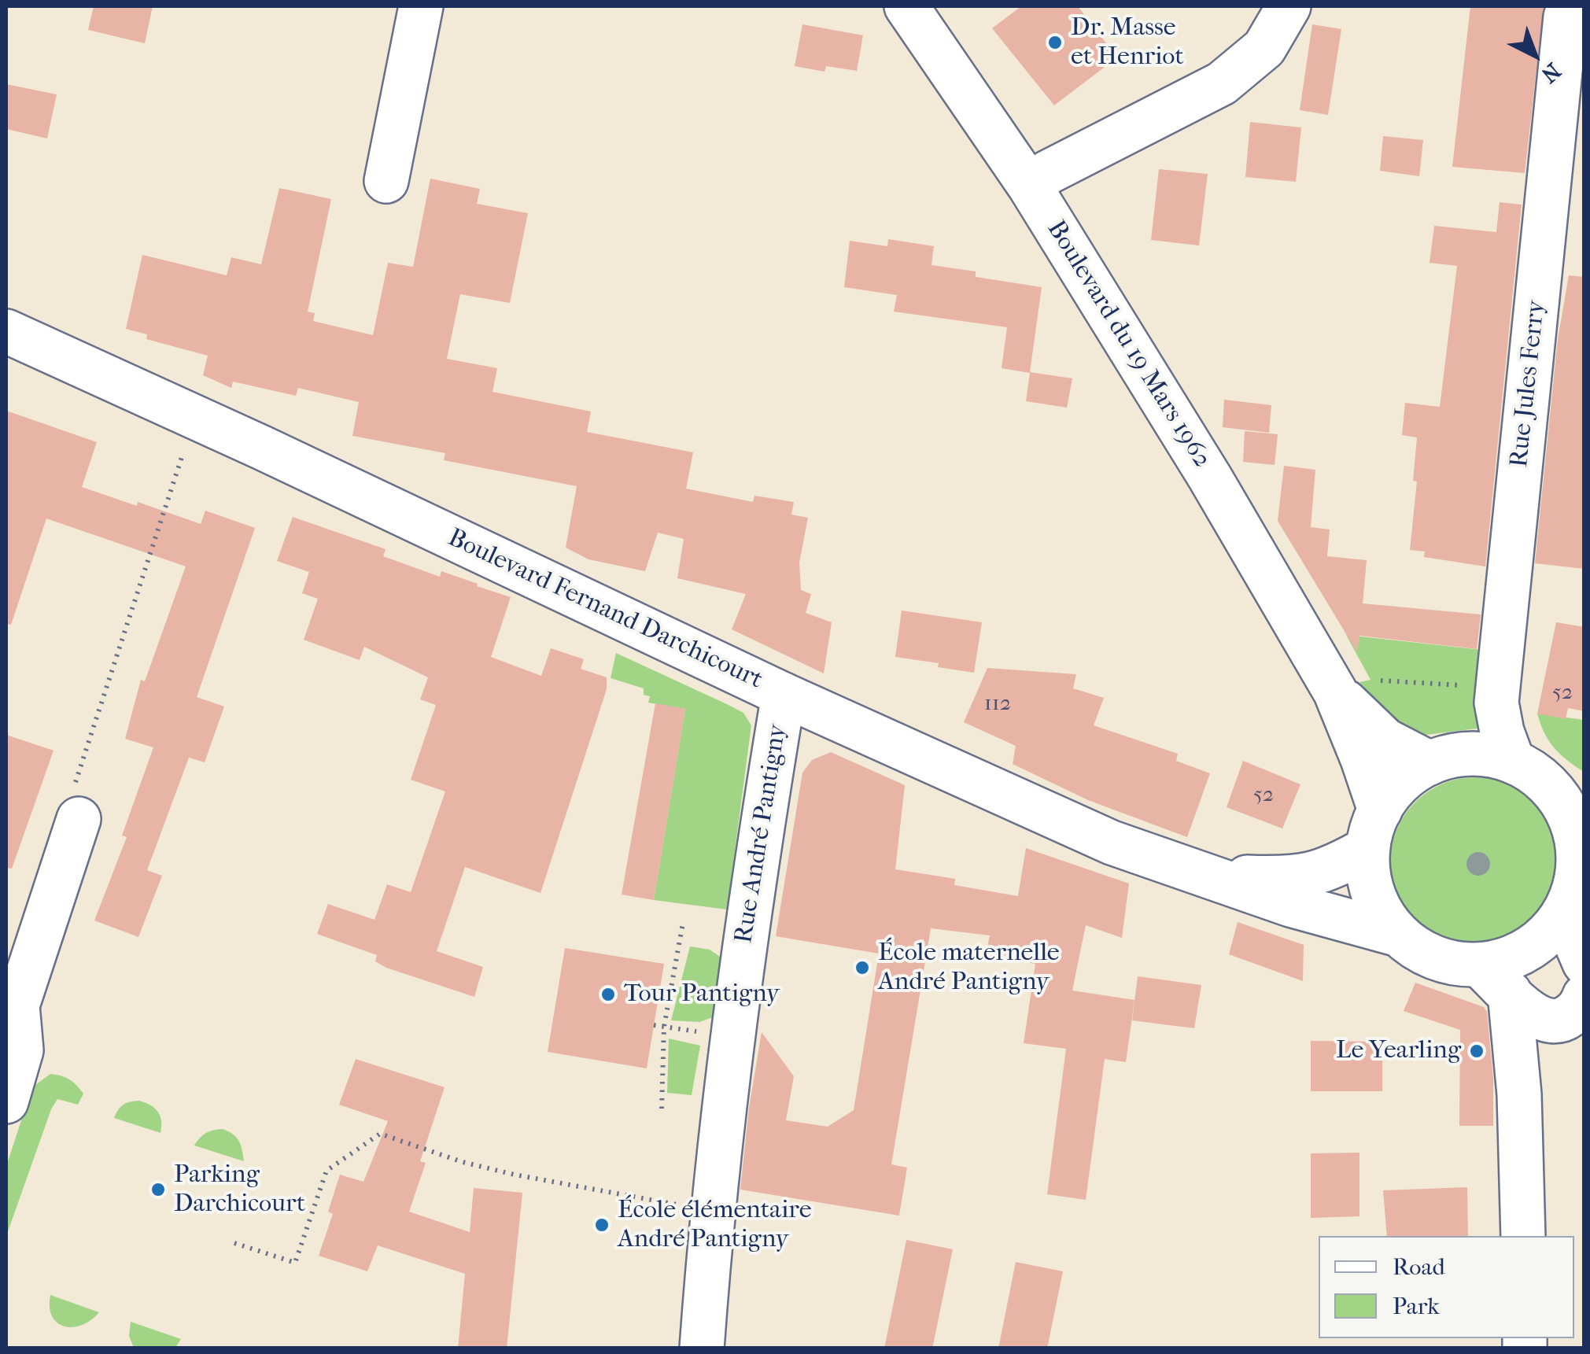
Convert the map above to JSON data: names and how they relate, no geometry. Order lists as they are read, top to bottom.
{
  "streets": {
    "street": [
      "Boulevard du 19 Mars 1962",
      "Rue Jules Ferry",
      "Boulevard Fernand Darchicourt",
      "Rue André Pantigny"
    ]
  },
  "crossings": [
    ["Boulevard du 19 Mars 1962", "Rue Jules Ferry"],
    ["Boulevard du 19 Mars 1962", "Boulevard Fernand Darchicourt"],
    ["Rue Jules Ferry", "Boulevard Fernand Darchicourt"],
    ["Boulevard Fernand Darchicourt", "Rue André Pantigny"]
  ],
  "places": [
    "Dr. Masse et Henriot",
    "École maternelle André Pantigny",
    "Tour Pantigny",
    "Le Yearling",
    "Parking Darchicourt",
    "École élémentaire André Pantigny"
  ],
  "house_numbers": ["52", "112", "52"],
  "legend": ["Road", "Park"],
  "north": "bottom right"
}
